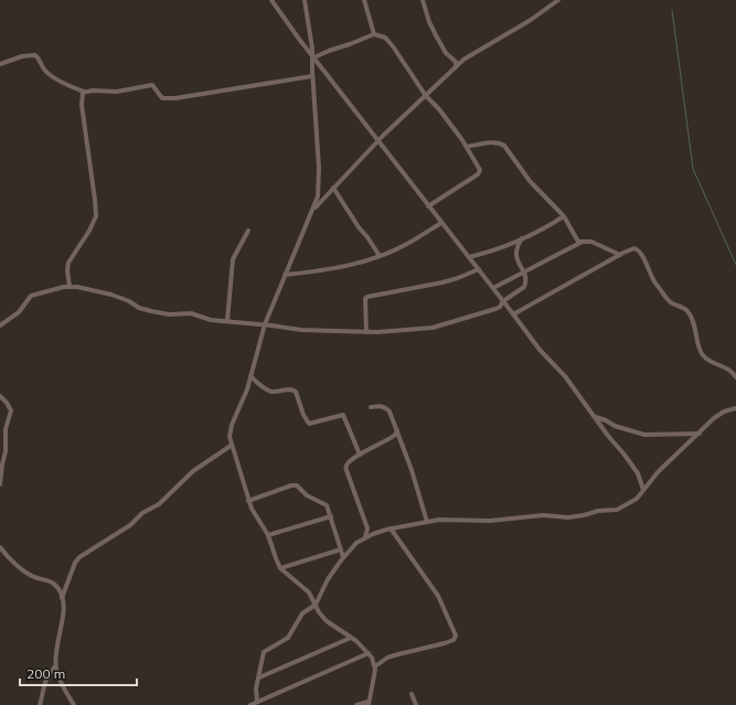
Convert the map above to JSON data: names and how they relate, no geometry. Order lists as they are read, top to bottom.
{
  "scale_bar": "200 m"
}
